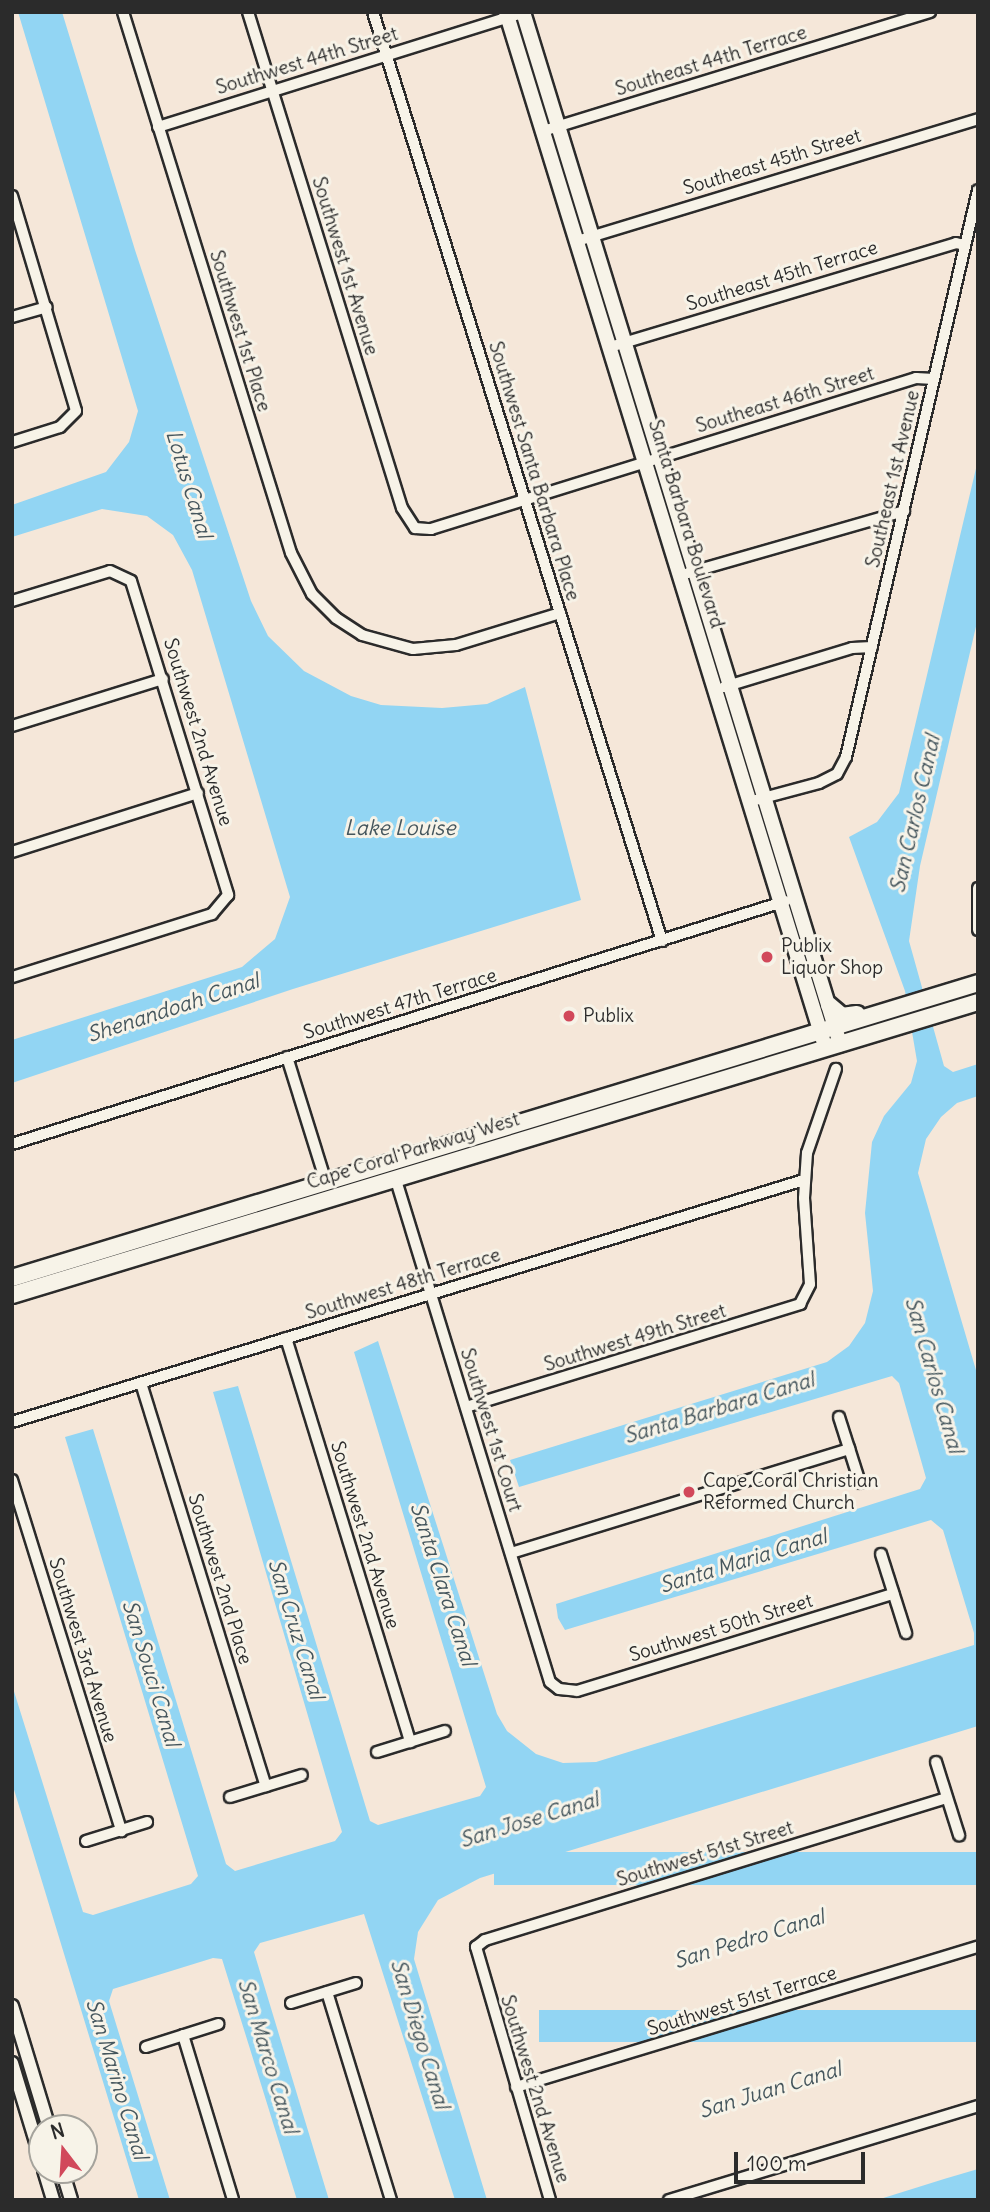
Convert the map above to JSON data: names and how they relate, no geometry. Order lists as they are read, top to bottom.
{
  "streets": {
    "main road": ["Santa Barbara Boulevard", "Cape Coral Parkway West"],
    "street": [
      "Southwest 44th Street",
      "Southeast 44th Terrace",
      "Southeast 45th Street",
      "Southwest 1st Avenue",
      "Southeast 45th Terrace",
      "Southwest 1st Place",
      "Southeast 46th Street",
      "Southwest Santa Barbara Place",
      "Southeast 1st Avenue",
      "Southwest 2nd Avenue",
      "Southwest 47th Terrace",
      "Southwest 48th Terrace",
      "Southwest 49th Street",
      "Southwest 1st Court",
      "Southwest 2nd Place",
      "Southwest 50th Street",
      "Southwest 3rd Avenue",
      "Southwest 51st Street",
      "Southwest 51st Terrace"
    ]
  },
  "crossings": [
    ["Southwest 44th Street", "Southwest 1st Avenue"],
    ["Southwest 44th Street", "Southwest 1st Place"],
    ["Southwest 44th Street", "Southwest Santa Barbara Place"],
    ["Southwest 44th Street", "Santa Barbara Boulevard"],
    ["Southeast 44th Terrace", "Santa Barbara Boulevard"],
    ["Southeast 45th Street", "Santa Barbara Boulevard"],
    ["Southwest 1st Avenue", "Southeast 46th Street"],
    ["Southeast 45th Terrace", "Southeast 1st Avenue"],
    ["Southeast 45th Terrace", "Santa Barbara Boulevard"],
    ["Southwest 1st Place", "Southwest Santa Barbara Place"],
    ["Southeast 46th Street", "Southwest Santa Barbara Place"],
    ["Southeast 46th Street", "Southeast 1st Avenue"],
    ["Southeast 46th Street", "Santa Barbara Boulevard"],
    ["Southwest Santa Barbara Place", "Southwest 47th Terrace"],
    ["Southeast 1st Avenue", "Santa Barbara Boulevard"],
    ["Santa Barbara Boulevard", "Southwest 47th Terrace"],
    ["Santa Barbara Boulevard", "Cape Coral Parkway West"],
    ["Southwest 2nd Avenue", "Southwest 48th Terrace"],
    ["Southwest 2nd Avenue", "Southwest 51st Street"],
    ["Southwest 2nd Avenue", "Southwest 51st Terrace"],
    ["Cape Coral Parkway West", "Southwest 1st Court"],
    ["Southwest 48th Terrace", "Southwest 49th Street"],
    ["Southwest 48th Terrace", "Southwest 1st Court"],
    ["Southwest 48th Terrace", "Southwest 2nd Place"],
    ["Southwest 49th Street", "Southwest 1st Court"],
    ["Southwest 1st Court", "Southwest 50th Street"]
  ],
  "water": [
    "Lotus Canal",
    "San Carlos Canal",
    "Lake Louise",
    "Shenandoah Canal",
    "Santa Barbara Canal",
    "Santa Maria Canal",
    "Santa Clara Canal",
    "San Cruz Canal",
    "San Souci Canal",
    "San Jose Canal",
    "San Pedro Canal",
    "San Diego Canal",
    "San Marco Canal",
    "San Marino Canal",
    "San Juan Canal"
  ],
  "places": ["Publix Liquor Shop", "Publix", "Cape Coral Christian Reformed Church"],
  "scale_bar": "100 m",
  "north": "top"
}
